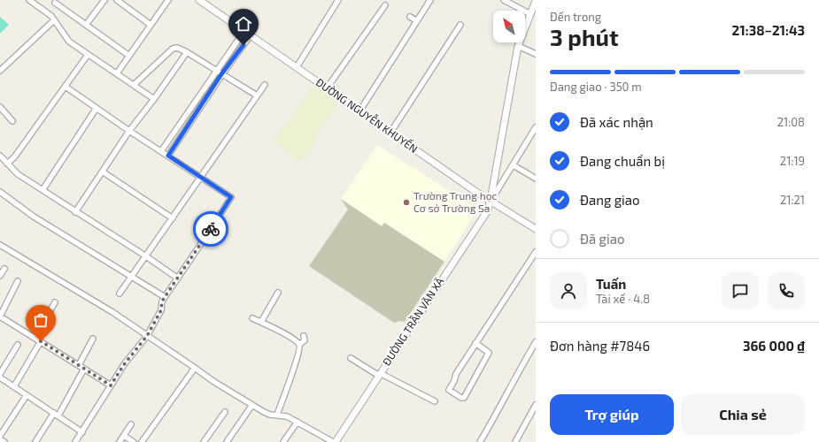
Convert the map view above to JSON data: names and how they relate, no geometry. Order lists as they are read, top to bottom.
{
  "streets": {
    "street": ["ĐƯỜNG NGUYỄN KHUYẾN", "ĐƯỜNG TRẦN VĂN XÃ"]
  },
  "crossings": [
    ["ĐƯỜNG NGUYỄN KHUYẾN", "ĐƯỜNG TRẦN VĂN XÃ"]
  ],
  "places": ["Trường Trung học Cơ sở Trường Sa"],
  "north": "top left",
  "page": {
    "heading": ["3 phút", "Đến trong", "21:38–21:43"],
    "panel": [
      "Tuấn",
      "Tài xế · 4.8",
      "Đơn hàng #7846",
      "366 000 ₫"
    ],
    "bar": "Đang giao · 350 m",
    "list": [
      ["Đã xác nhận", "21:08"],
      ["Đang chuẩn bị", "21:19"],
      ["Đang giao", "21:21"],
      "Đã giao"
    ],
    "buttons": ["Trợ giúp", "Chia sẻ"]
  }
}
